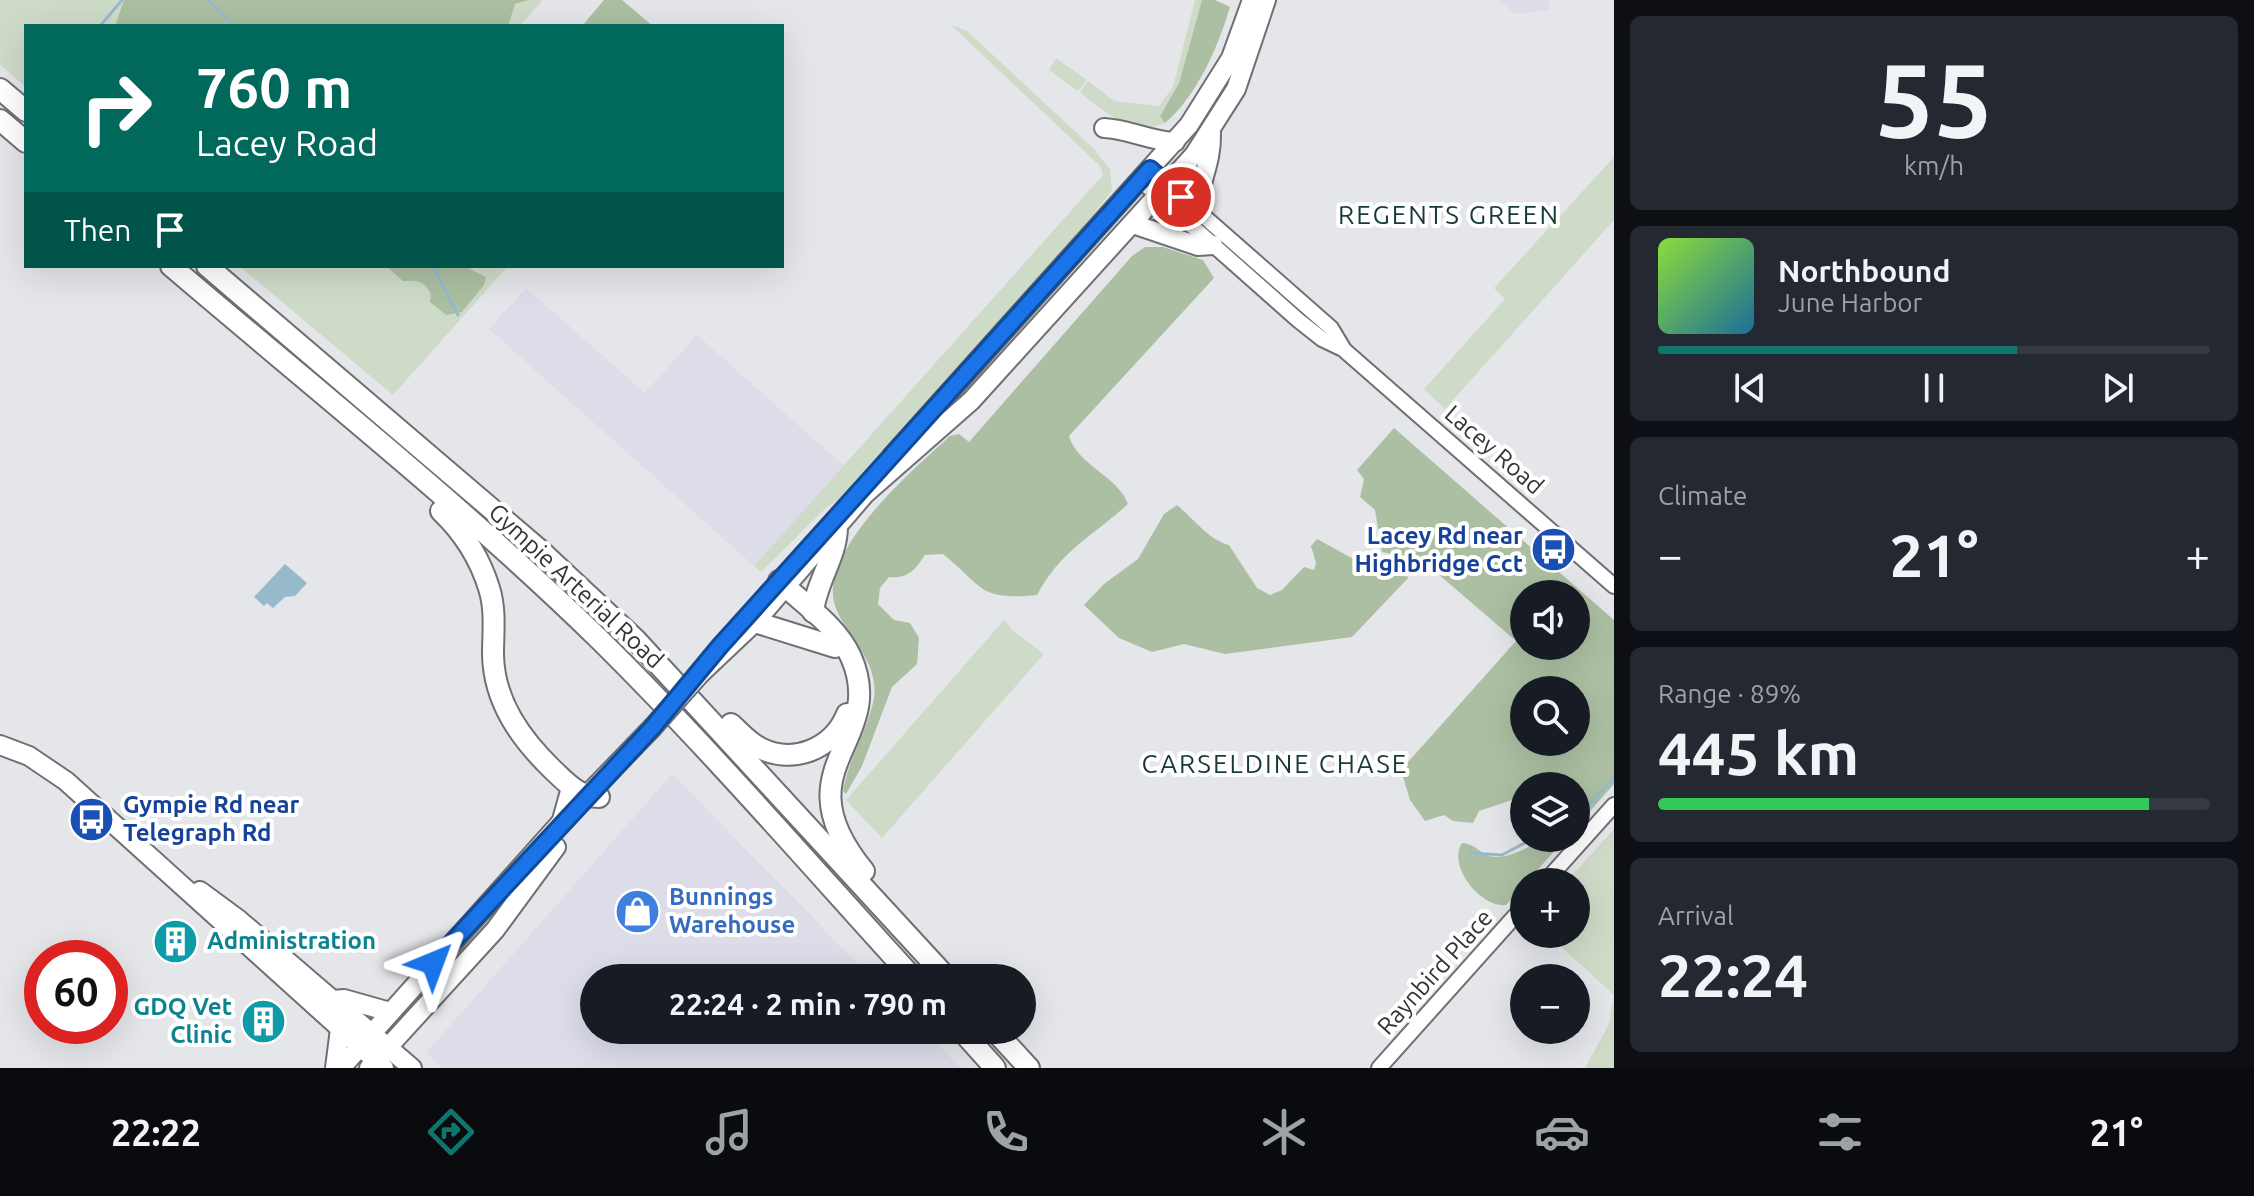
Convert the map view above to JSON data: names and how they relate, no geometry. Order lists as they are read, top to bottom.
{
  "streets": {
    "highway": ["Gympie Arterial Road"],
    "street": ["Lacey Road", "Raynbird Place"]
  },
  "districts": ["REGENTS GREEN", "CARSELDINE CHASE"],
  "places": {
    "bus stop": ["Lacey Rd near Highbridge Cct", "Gympie Rd near Telegraph Rd"],
    "shop": ["Bunnings Warehouse"],
    "building": ["Administration", "GDQ Vet Clinic"]
  },
  "page": {
    "tile": [
      ["55", "km/h"],
      "Climate",
      ["Range · 89%", "445 km"],
      ["Arrival", "22:24"]
    ],
    "turn": ["760 m", "Lacey Road"],
    "then": "Then",
    "song": ["Northbound", "June Harbor"],
    "heat": ["−", "21°", "+"],
    "map_buttons": ["+", "−"],
    "limit": "60",
    "trip": "22:24 · 2 min · 790 m",
    "tabs": ["22:22", "21°"]
  }
}
